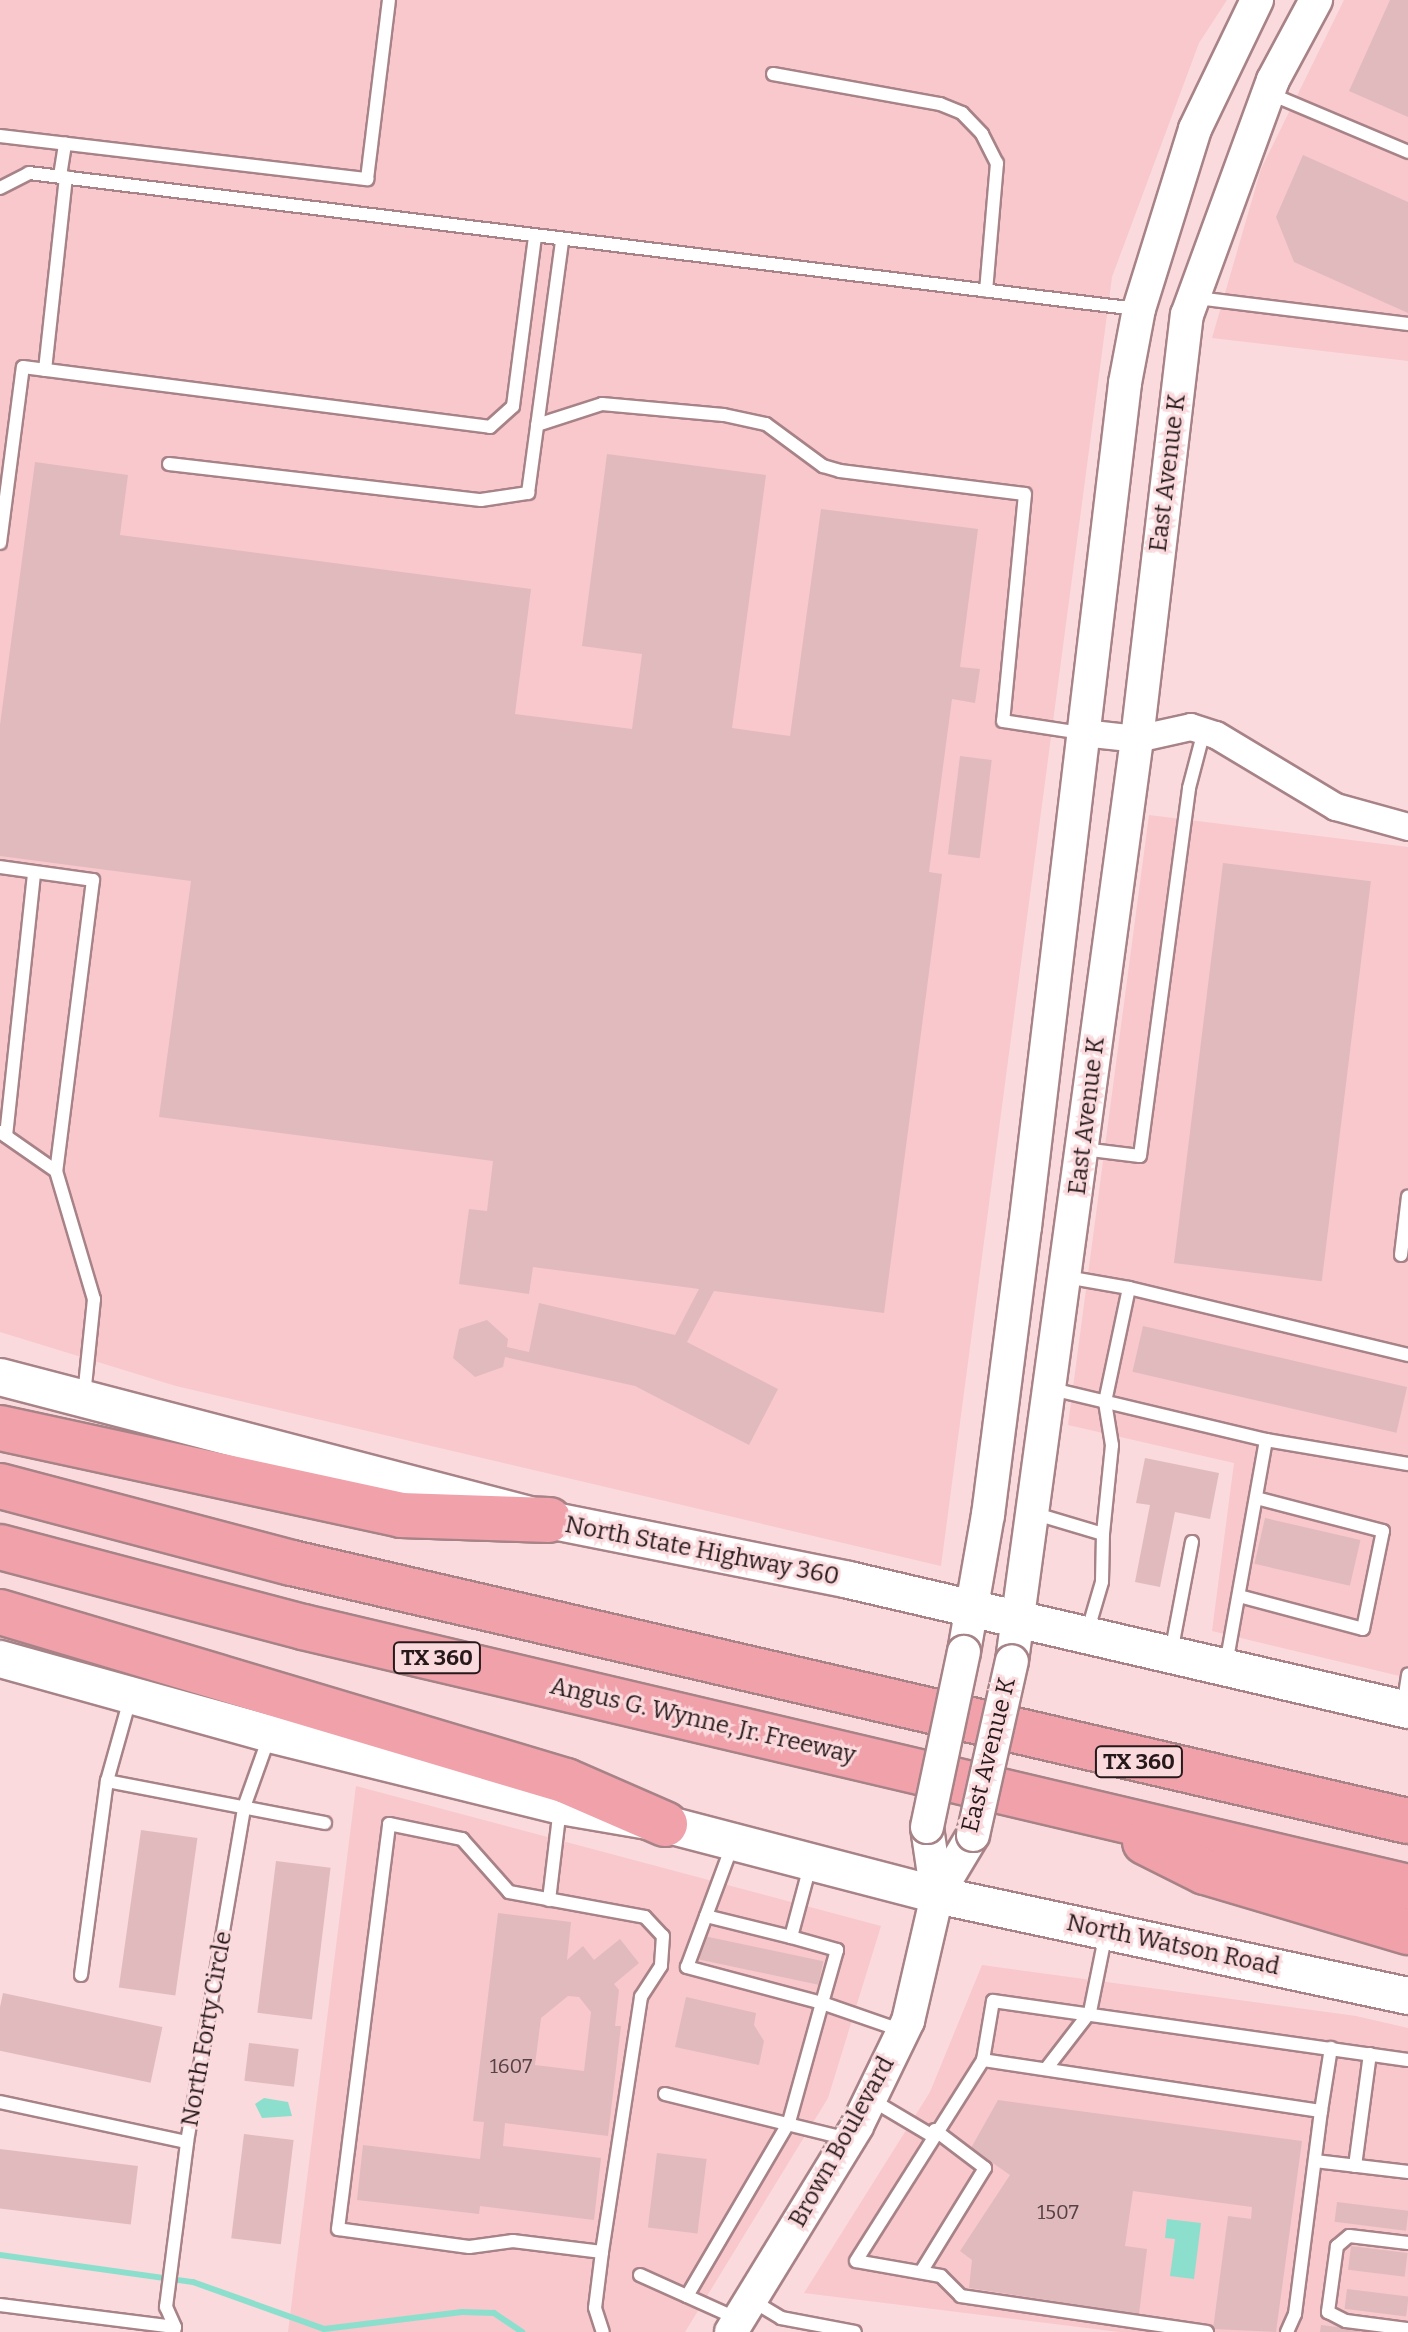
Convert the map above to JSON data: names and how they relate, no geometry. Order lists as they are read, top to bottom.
{
  "streets": {
    "highway": ["TX 360", "Angus G. Wynne, Jr. Freeway"],
    "main road": ["North State Highway 360", "North Watson Road"],
    "street": ["East Avenue K", "Brown Boulevard"],
    "lane": ["North Forty Circle"]
  },
  "crossings": [
    ["East Avenue K", "North State Highway 360"],
    ["East Avenue K", "North Watson Road"],
    ["East Avenue K", "Brown Boulevard"],
    ["North Watson Road", "Brown Boulevard"]
  ],
  "house_numbers": ["1607", "1507"]
}
